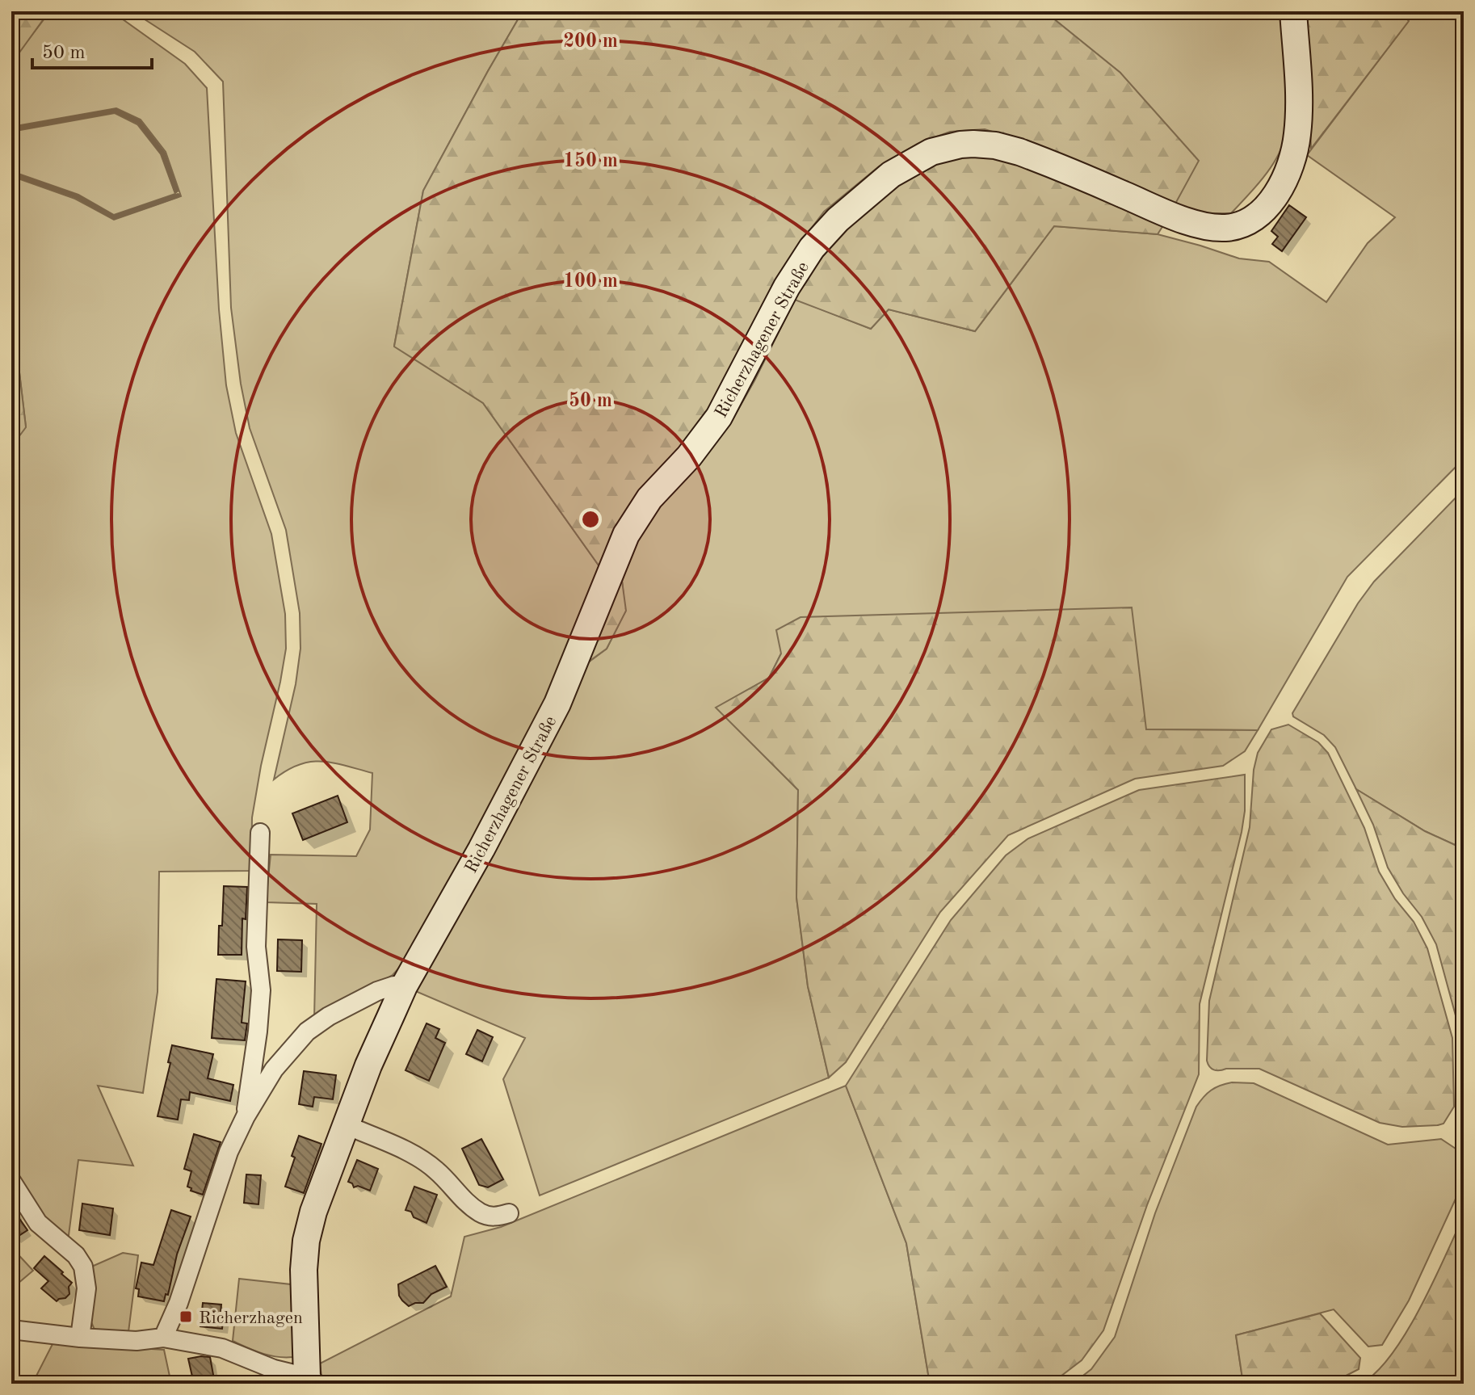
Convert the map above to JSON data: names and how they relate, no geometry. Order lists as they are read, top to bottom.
{
  "streets": {
    "street": ["Richerzhagener Straße"]
  },
  "places": {
    "transit": ["Richerzhagen"]
  },
  "scale_bar": "50 m",
  "rings": [
    "200 m",
    "150 m",
    "100 m",
    "50 m"
  ]
}
